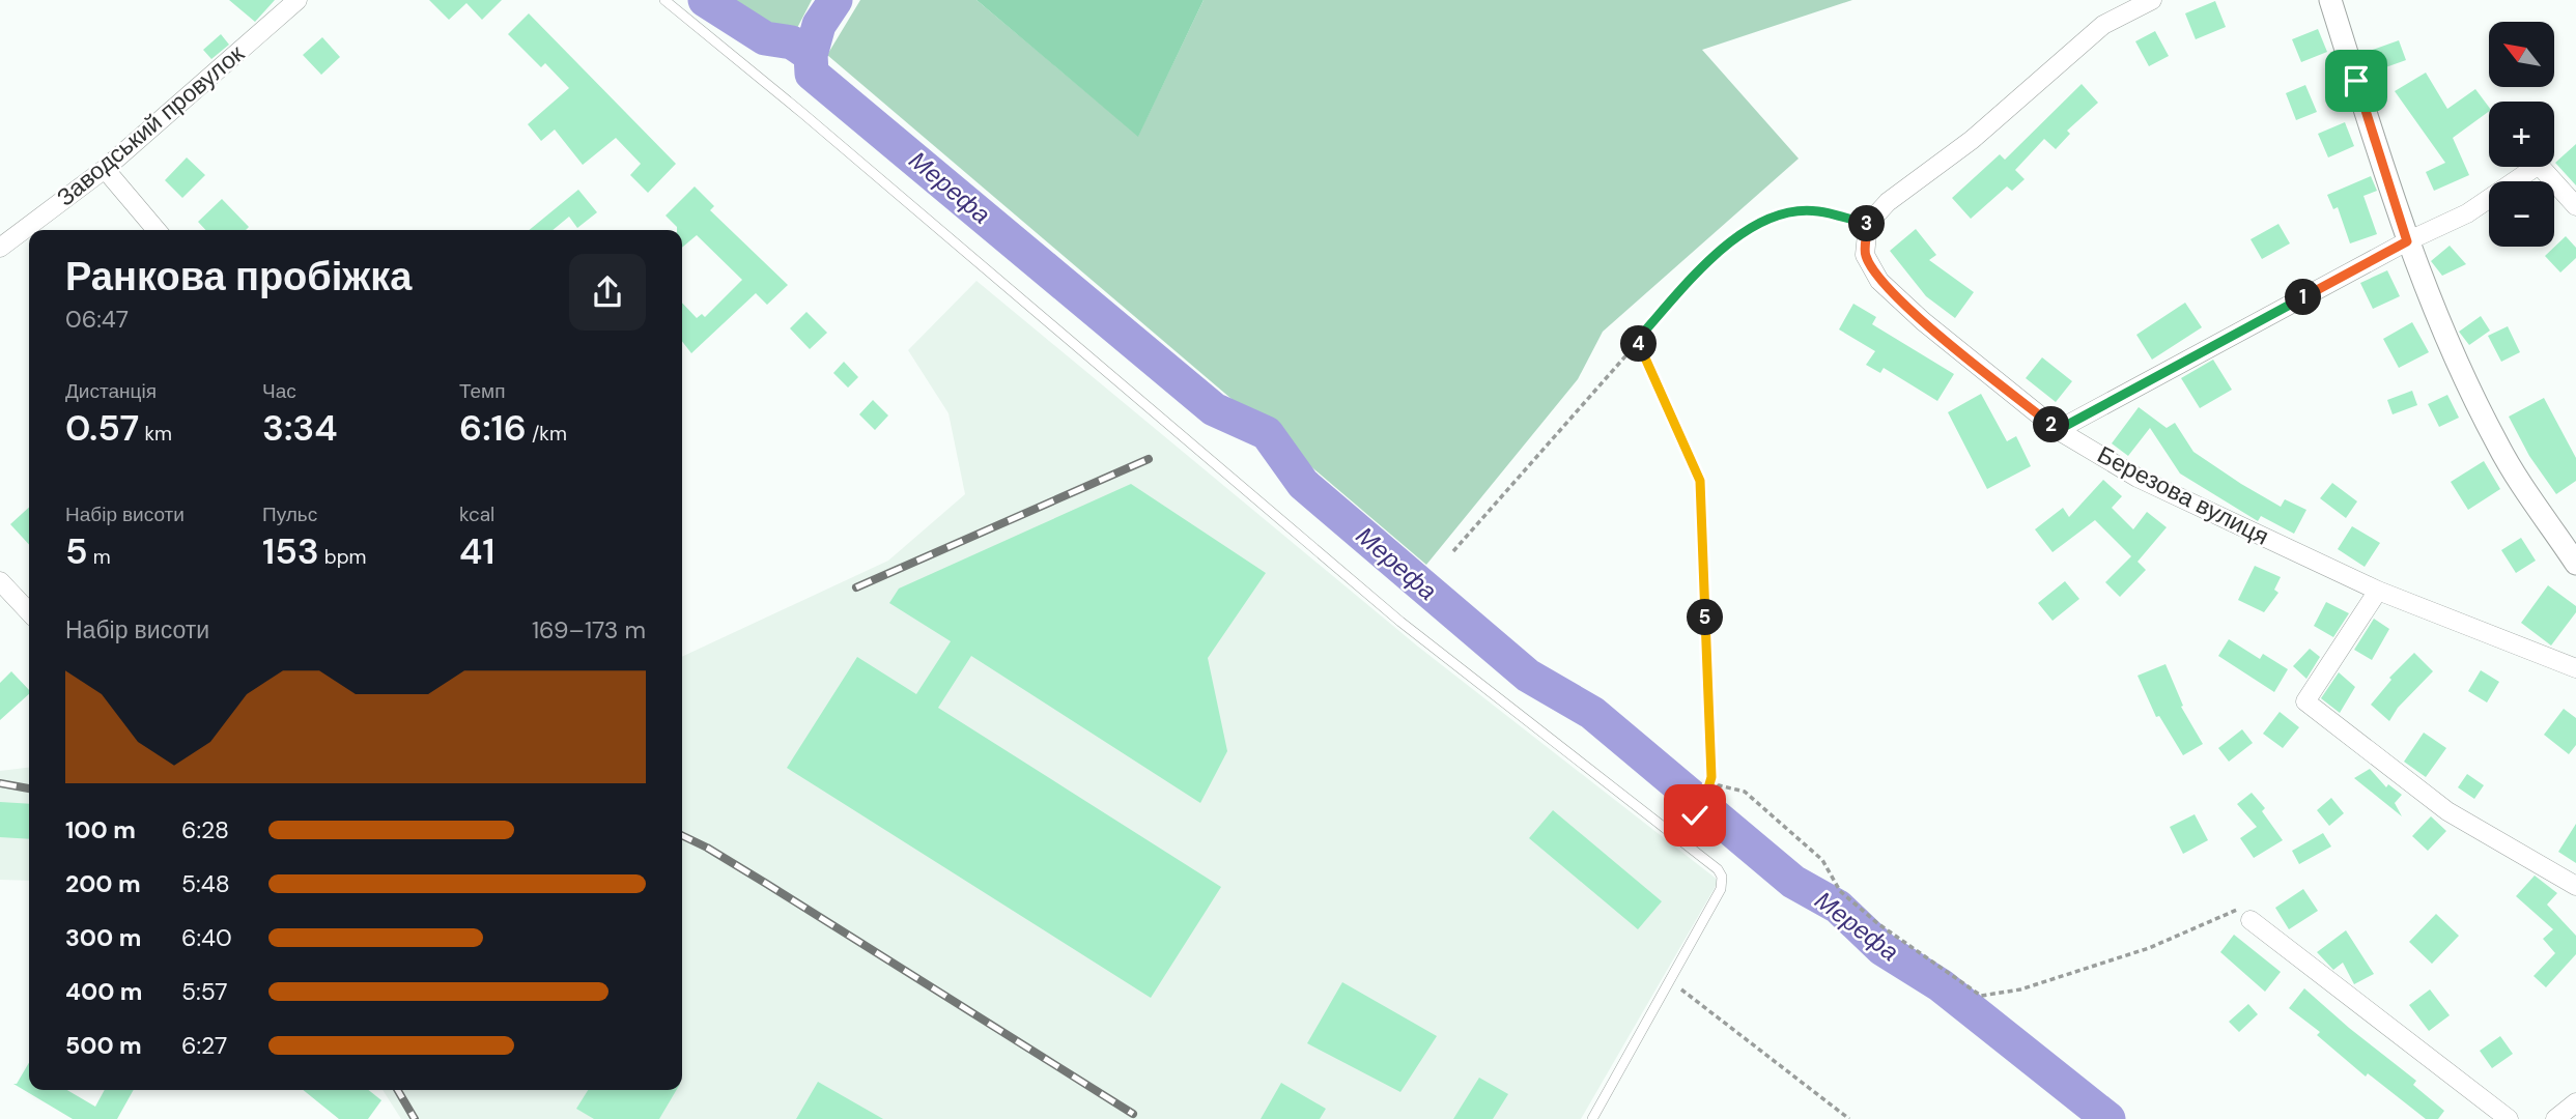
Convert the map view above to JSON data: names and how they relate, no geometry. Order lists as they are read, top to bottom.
{
  "streets": {
    "street": ["Заводський провулок", "Березова вулиця"]
  },
  "water": ["Мерефа"],
  "north": "top left",
  "page": {
    "map_buttons": ["+", "−"],
    "pins": [
      "3",
      "1",
      "4",
      "2",
      "5"
    ],
    "heading": ["Ранкова пробіжка", "06:47"],
    "stats": [
      ["Дистанція", "0.57 km"],
      ["Час", "3:34"],
      ["Темп", "6:16 /km"],
      ["Набір висоти", "5 m"],
      ["Пульс", "153 bpm"],
      ["kcal", "41"]
    ],
    "chart": ["Набір висоти", "169–173 m"],
    "list": [
      {
        "name": "100 m",
        "note": "6:28"
      },
      {
        "name": "200 m",
        "note": "5:48"
      },
      {
        "name": "300 m",
        "note": "6:40"
      },
      {
        "name": "400 m",
        "note": "5:57"
      },
      {
        "name": "500 m",
        "note": "6:27"
      }
    ]
  }
}
